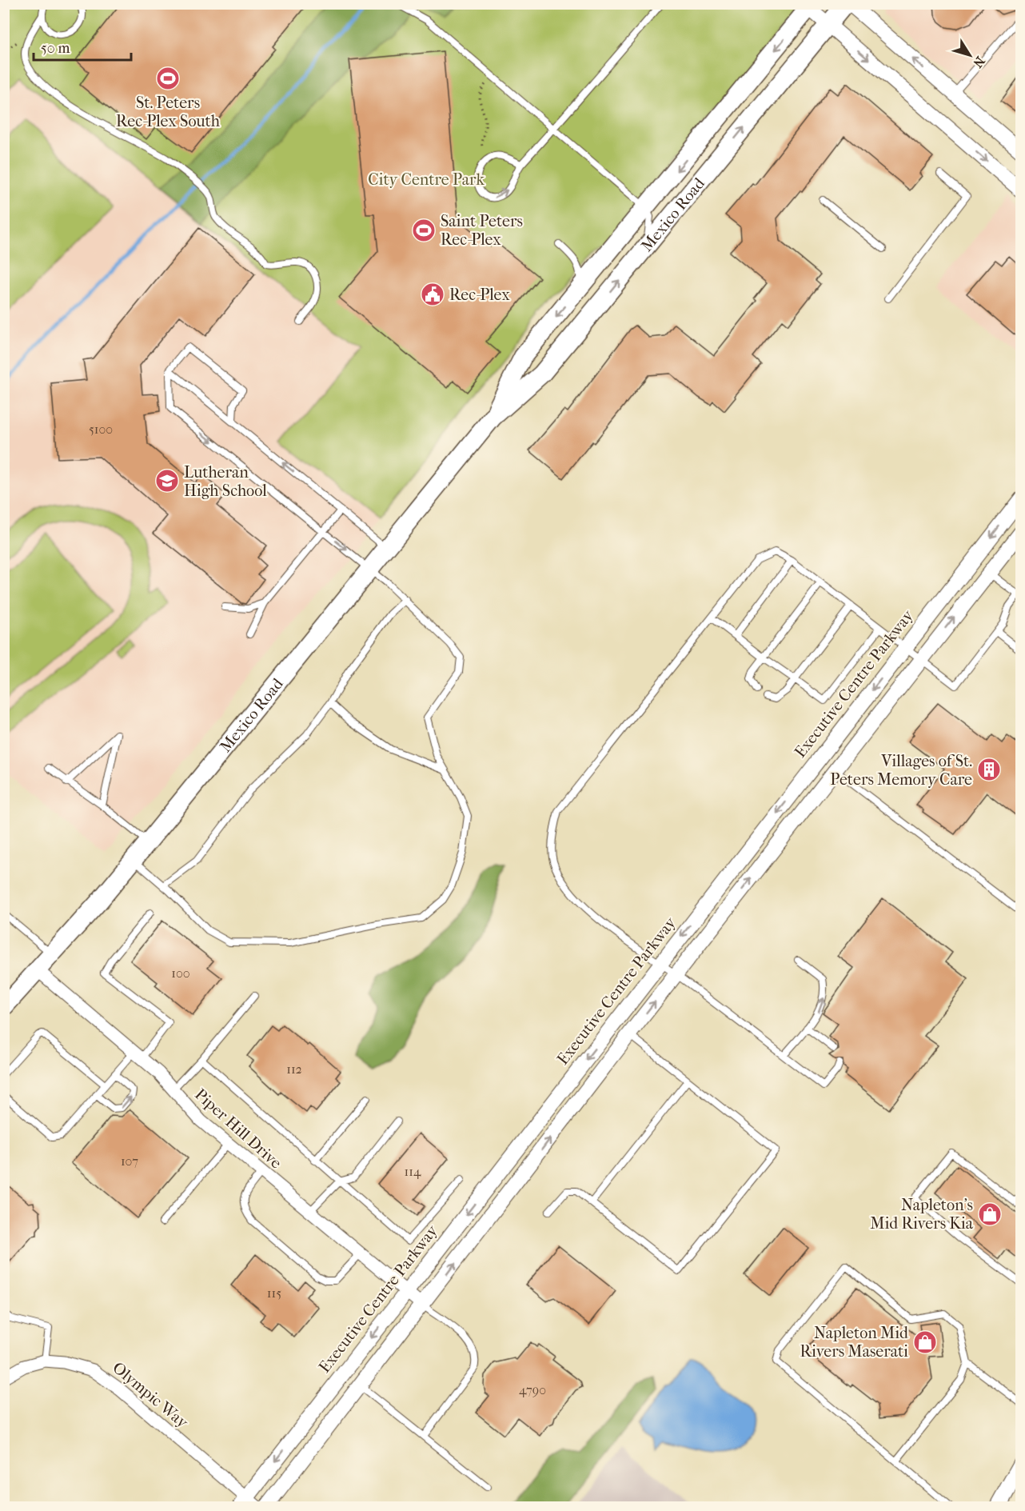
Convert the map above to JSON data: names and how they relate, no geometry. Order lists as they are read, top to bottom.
{
  "streets": {
    "main road": ["Mexico Road"],
    "street": ["Executive Centre Parkway", "Piper Hill Drive", "Olympic Way"]
  },
  "crossings": [
    ["Mexico Road", "Piper Hill Drive"],
    ["Executive Centre Parkway", "Piper Hill Drive"],
    ["Executive Centre Parkway", "Olympic Way"]
  ],
  "parks": ["City Centre Park"],
  "places": {
    "sports": ["St. Peters Rec-Plex South", "Saint Peters Rec-Plex"],
    "public building": ["Rec-Plex"],
    "school or university": ["Lutheran High School"],
    "building": ["Villages of St. Peters Memory Care"],
    "shop": ["Napleton's Mid Rivers Kia", "Napleton Mid Rivers Maserati"]
  },
  "house_numbers": [
    "5100",
    "100",
    "112",
    "107",
    "114",
    "115",
    "4790"
  ],
  "scale_bar": "50 m",
  "north": "bottom right"
}
